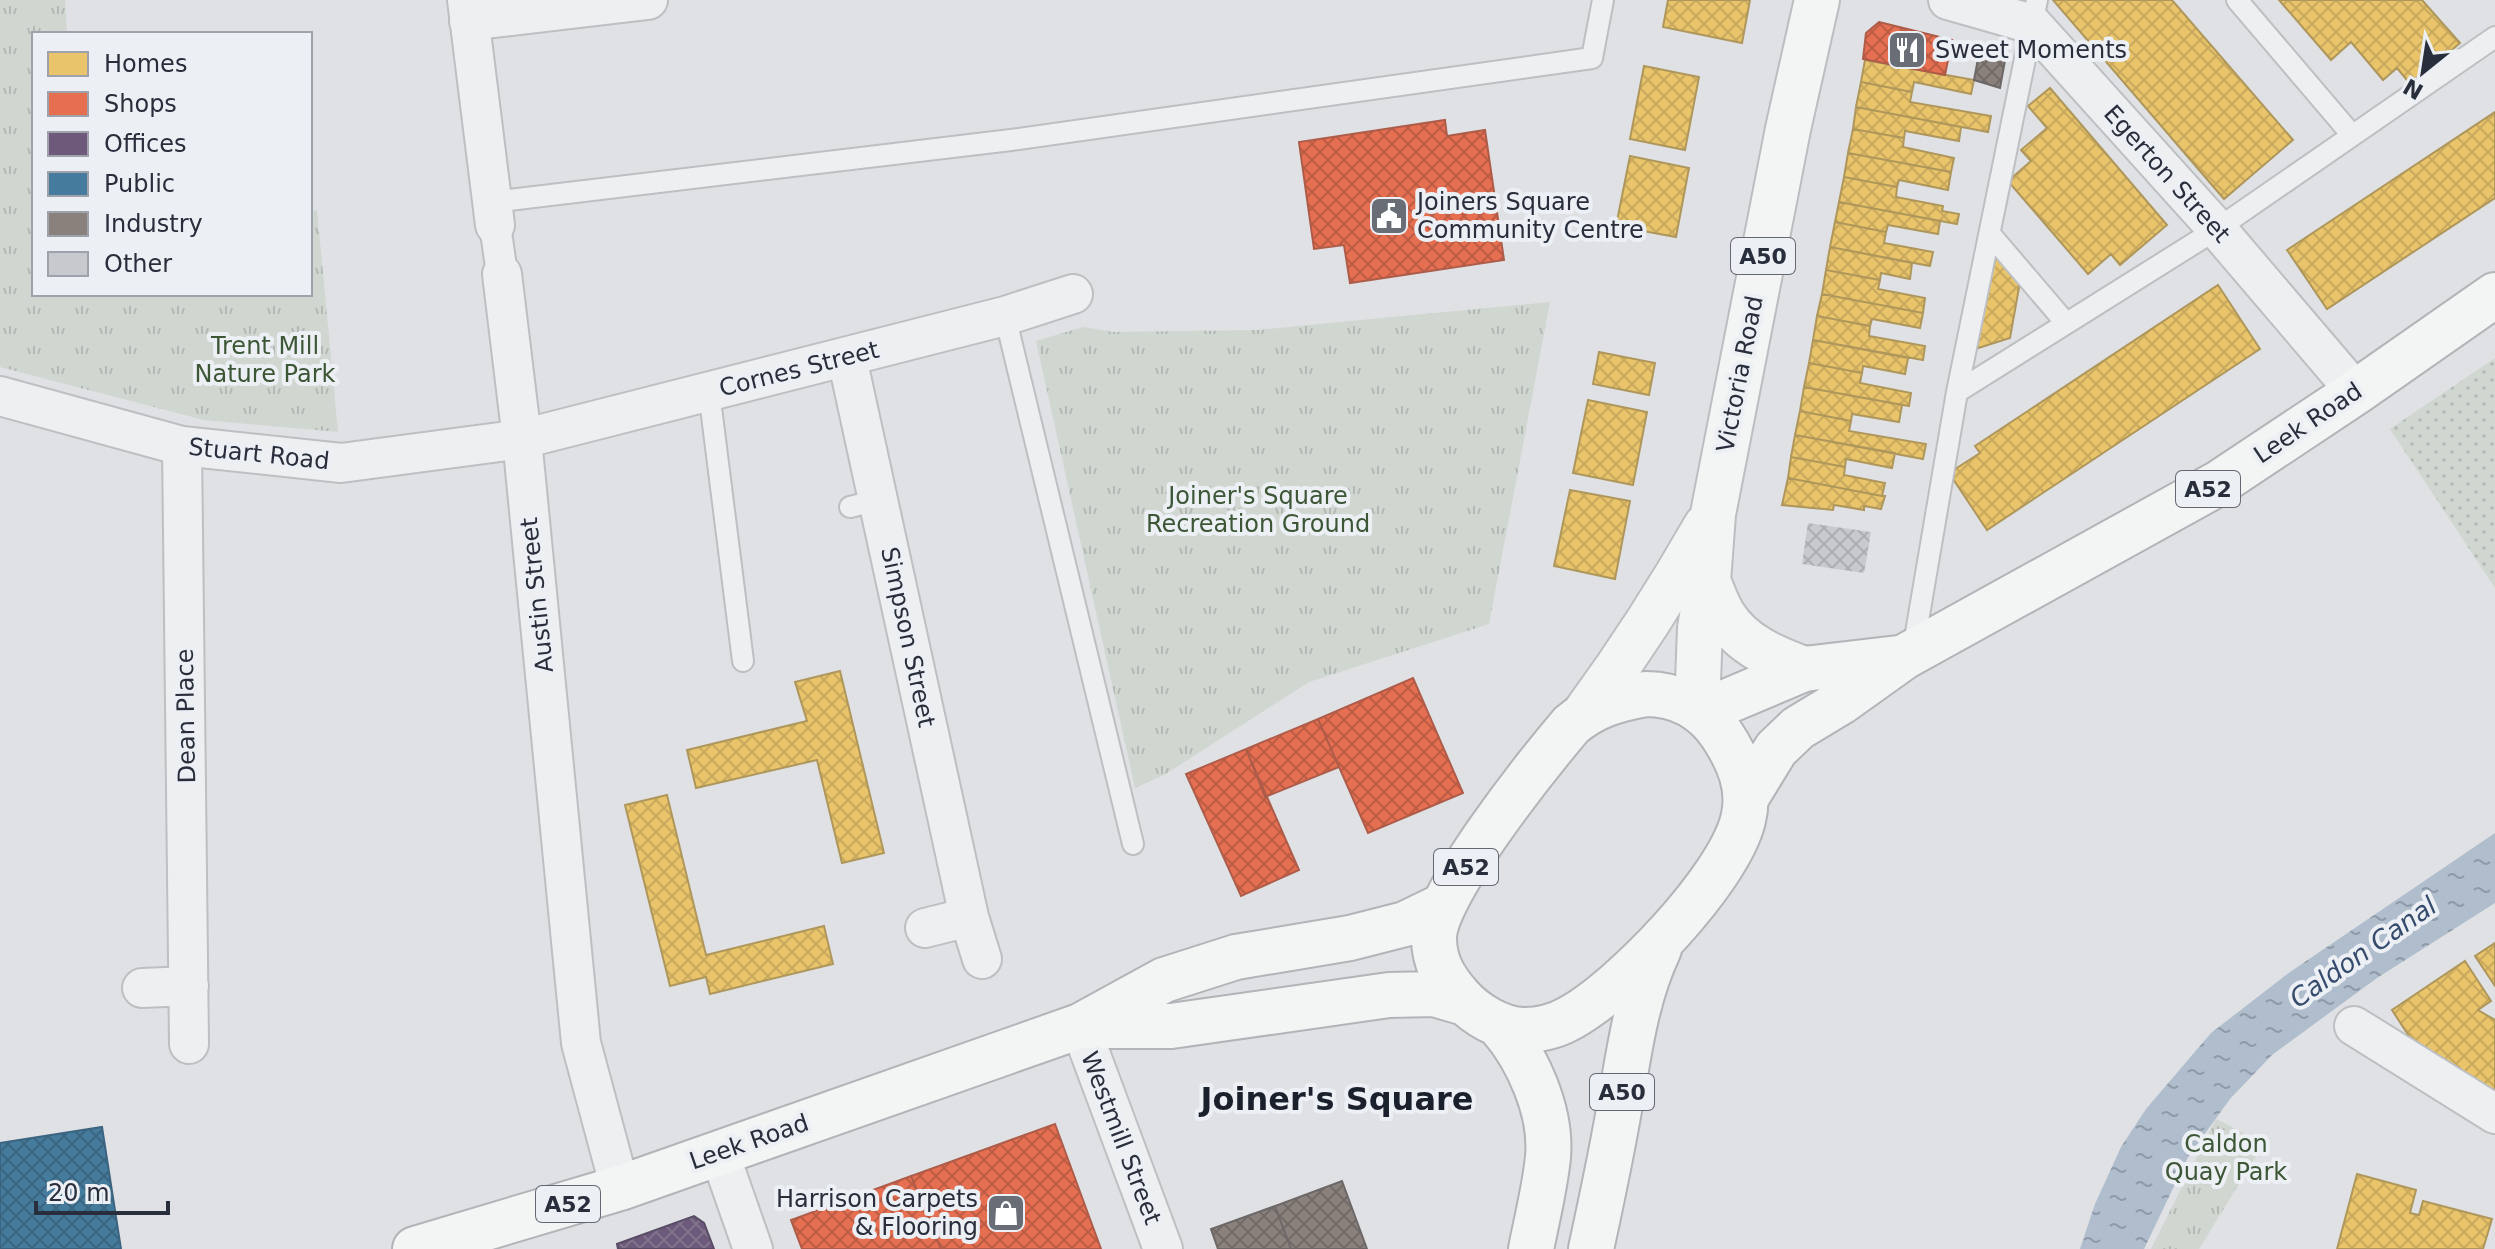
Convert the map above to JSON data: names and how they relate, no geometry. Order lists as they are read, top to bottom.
{
  "streets": {
    "main road": [
      "A50",
      "Victoria Road",
      "Leek Road",
      "A52"
    ],
    "street": [
      "Egerton Street",
      "Cornes Street",
      "Stuart Road",
      "Austin Street",
      "Simpson Street",
      "Dean Place",
      "Westmill Street"
    ]
  },
  "crossings": [
    ["Egerton Street", "Leek Road"],
    ["A50", "A52"],
    ["Cornes Street", "Stuart Road"],
    ["Cornes Street", "Austin Street"],
    ["Cornes Street", "Simpson Street"],
    ["Victoria Road", "Leek Road"],
    ["Victoria Road", "A52"],
    ["Leek Road", "A52"],
    ["Leek Road", "Austin Street"],
    ["Leek Road", "Westmill Street"],
    ["Stuart Road", "Austin Street"],
    ["Stuart Road", "Dean Place"]
  ],
  "districts": ["Joiner's Square"],
  "water": ["Caldon Canal"],
  "parks": ["Trent Mill Nature Park", "Joiner's Square Recreation Ground", "Caldon Quay Park"],
  "places": {
    "restaurant": ["Sweet Moments"],
    "public building": ["Joiners Square Community Centre"],
    "shop": ["Harrison Carpets & Flooring"]
  },
  "legend": [
    "Homes",
    "Shops",
    "Offices",
    "Public",
    "Industry",
    "Other"
  ],
  "scale_bar": "20 m",
  "north": "bottom left"
}
